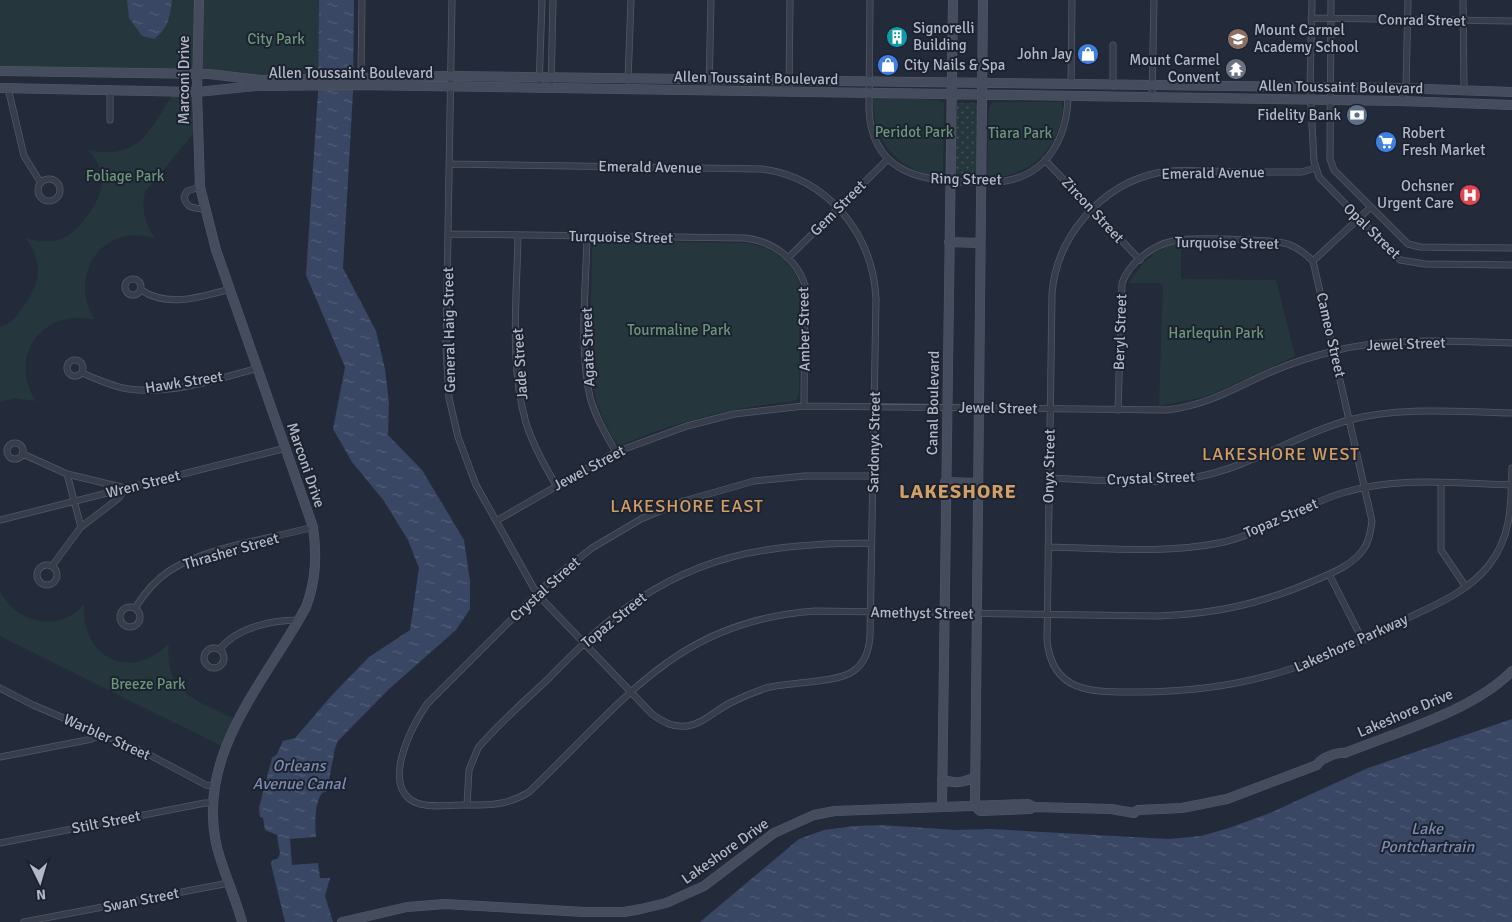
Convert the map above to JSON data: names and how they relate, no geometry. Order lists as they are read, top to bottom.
{
  "streets": {
    "street": [
      "Conrad Street",
      "Allen Toussaint Boulevard",
      "Marconi Drive",
      "Emerald Avenue",
      "Ring Street",
      "Gem Street",
      "Zircon Street",
      "Opal Street",
      "Turquoise Street",
      "Amber Street",
      "General Haig Street",
      "Beryl Street",
      "Cameo Street",
      "Jewel Street",
      "Agate Street",
      "Jade Street",
      "Hawk Street",
      "Canal Boulevard",
      "Sardonyx Street",
      "Onyx Street",
      "Crystal Street",
      "Wren Street",
      "Topaz Street",
      "Thrasher Street",
      "Amethyst Street",
      "Lakeshore Parkway",
      "Lakeshore Drive",
      "Warbler Street",
      "Stilt Street",
      "Swan Street"
    ]
  },
  "crossings": [
    ["Conrad Street", "Opal Street"],
    ["Allen Toussaint Boulevard", "Marconi Drive"],
    ["Allen Toussaint Boulevard", "Ring Street"],
    ["Allen Toussaint Boulevard", "Opal Street"],
    ["Allen Toussaint Boulevard", "General Haig Street"],
    ["Allen Toussaint Boulevard", "Canal Boulevard"],
    ["Marconi Drive", "Hawk Street"],
    ["Marconi Drive", "Wren Street"],
    ["Marconi Drive", "Thrasher Street"],
    ["Marconi Drive", "Warbler Street"],
    ["Marconi Drive", "Stilt Street"],
    ["Marconi Drive", "Swan Street"],
    ["Emerald Avenue", "Gem Street"],
    ["Emerald Avenue", "Zircon Street"],
    ["Emerald Avenue", "Opal Street"],
    ["Emerald Avenue", "General Haig Street"],
    ["Emerald Avenue", "Sardonyx Street"],
    ["Emerald Avenue", "Onyx Street"],
    ["Ring Street", "Gem Street"],
    ["Ring Street", "Zircon Street"],
    ["Ring Street", "Canal Boulevard"],
    ["Gem Street", "Turquoise Street"],
    ["Gem Street", "Amber Street"],
    ["Gem Street", "Sardonyx Street"],
    ["Zircon Street", "Turquoise Street"],
    ["Zircon Street", "Beryl Street"],
    ["Zircon Street", "Onyx Street"],
    ["Turquoise Street", "Amber Street"],
    ["Turquoise Street", "General Haig Street"],
    ["Turquoise Street", "Beryl Street"],
    ["Turquoise Street", "Cameo Street"],
    ["Turquoise Street", "Agate Street"],
    ["Turquoise Street", "Jade Street"],
    ["Amber Street", "Jewel Street"],
    ["General Haig Street", "Jewel Street"],
    ["General Haig Street", "Sardonyx Street"],
    ["General Haig Street", "Crystal Street"],
    ["General Haig Street", "Topaz Street"],
    ["General Haig Street", "Amethyst Street"],
    ["Beryl Street", "Jewel Street"],
    ["Cameo Street", "Jewel Street"],
    ["Cameo Street", "Crystal Street"],
    ["Cameo Street", "Topaz Street"],
    ["Cameo Street", "Amethyst Street"],
    ["Jewel Street", "Agate Street"],
    ["Jewel Street", "Jade Street"],
    ["Jewel Street", "Canal Boulevard"],
    ["Jewel Street", "Sardonyx Street"],
    ["Jewel Street", "Onyx Street"],
    ["Canal Boulevard", "Amethyst Street"],
    ["Canal Boulevard", "Lakeshore Drive"],
    ["Sardonyx Street", "Crystal Street"],
    ["Sardonyx Street", "Topaz Street"],
    ["Sardonyx Street", "Amethyst Street"],
    ["Onyx Street", "Crystal Street"],
    ["Onyx Street", "Topaz Street"],
    ["Onyx Street", "Amethyst Street"],
    ["Onyx Street", "Lakeshore Parkway"],
    ["Crystal Street", "Topaz Street"],
    ["Crystal Street", "Amethyst Street"],
    ["Topaz Street", "Amethyst Street"],
    ["Topaz Street", "Lakeshore Parkway"],
    ["Amethyst Street", "Lakeshore Parkway"]
  ],
  "districts": ["LAKESHORE WEST", "LAKESHORE", "LAKESHORE EAST"],
  "water": ["Orleans Avenue Canal", "Lake Pontchartrain"],
  "parks": [
    "City Park",
    "Peridot Park",
    "Tiara Park",
    "Foliage Park",
    "Tourmaline Park",
    "Harlequin Park",
    "Breeze Park"
  ],
  "places": {
    "building": ["Signorelli Building"],
    "school or university": ["Mount Carmel Academy School"],
    "shop": ["John Jay", "City Nails & Spa"],
    "temple": ["Mount Carmel Convent"],
    "bank": ["Fidelity Bank"],
    "supermarket": ["Robert Fresh Market"],
    "hospital": ["Ochsner Urgent Care"]
  },
  "north": "bottom"
}
